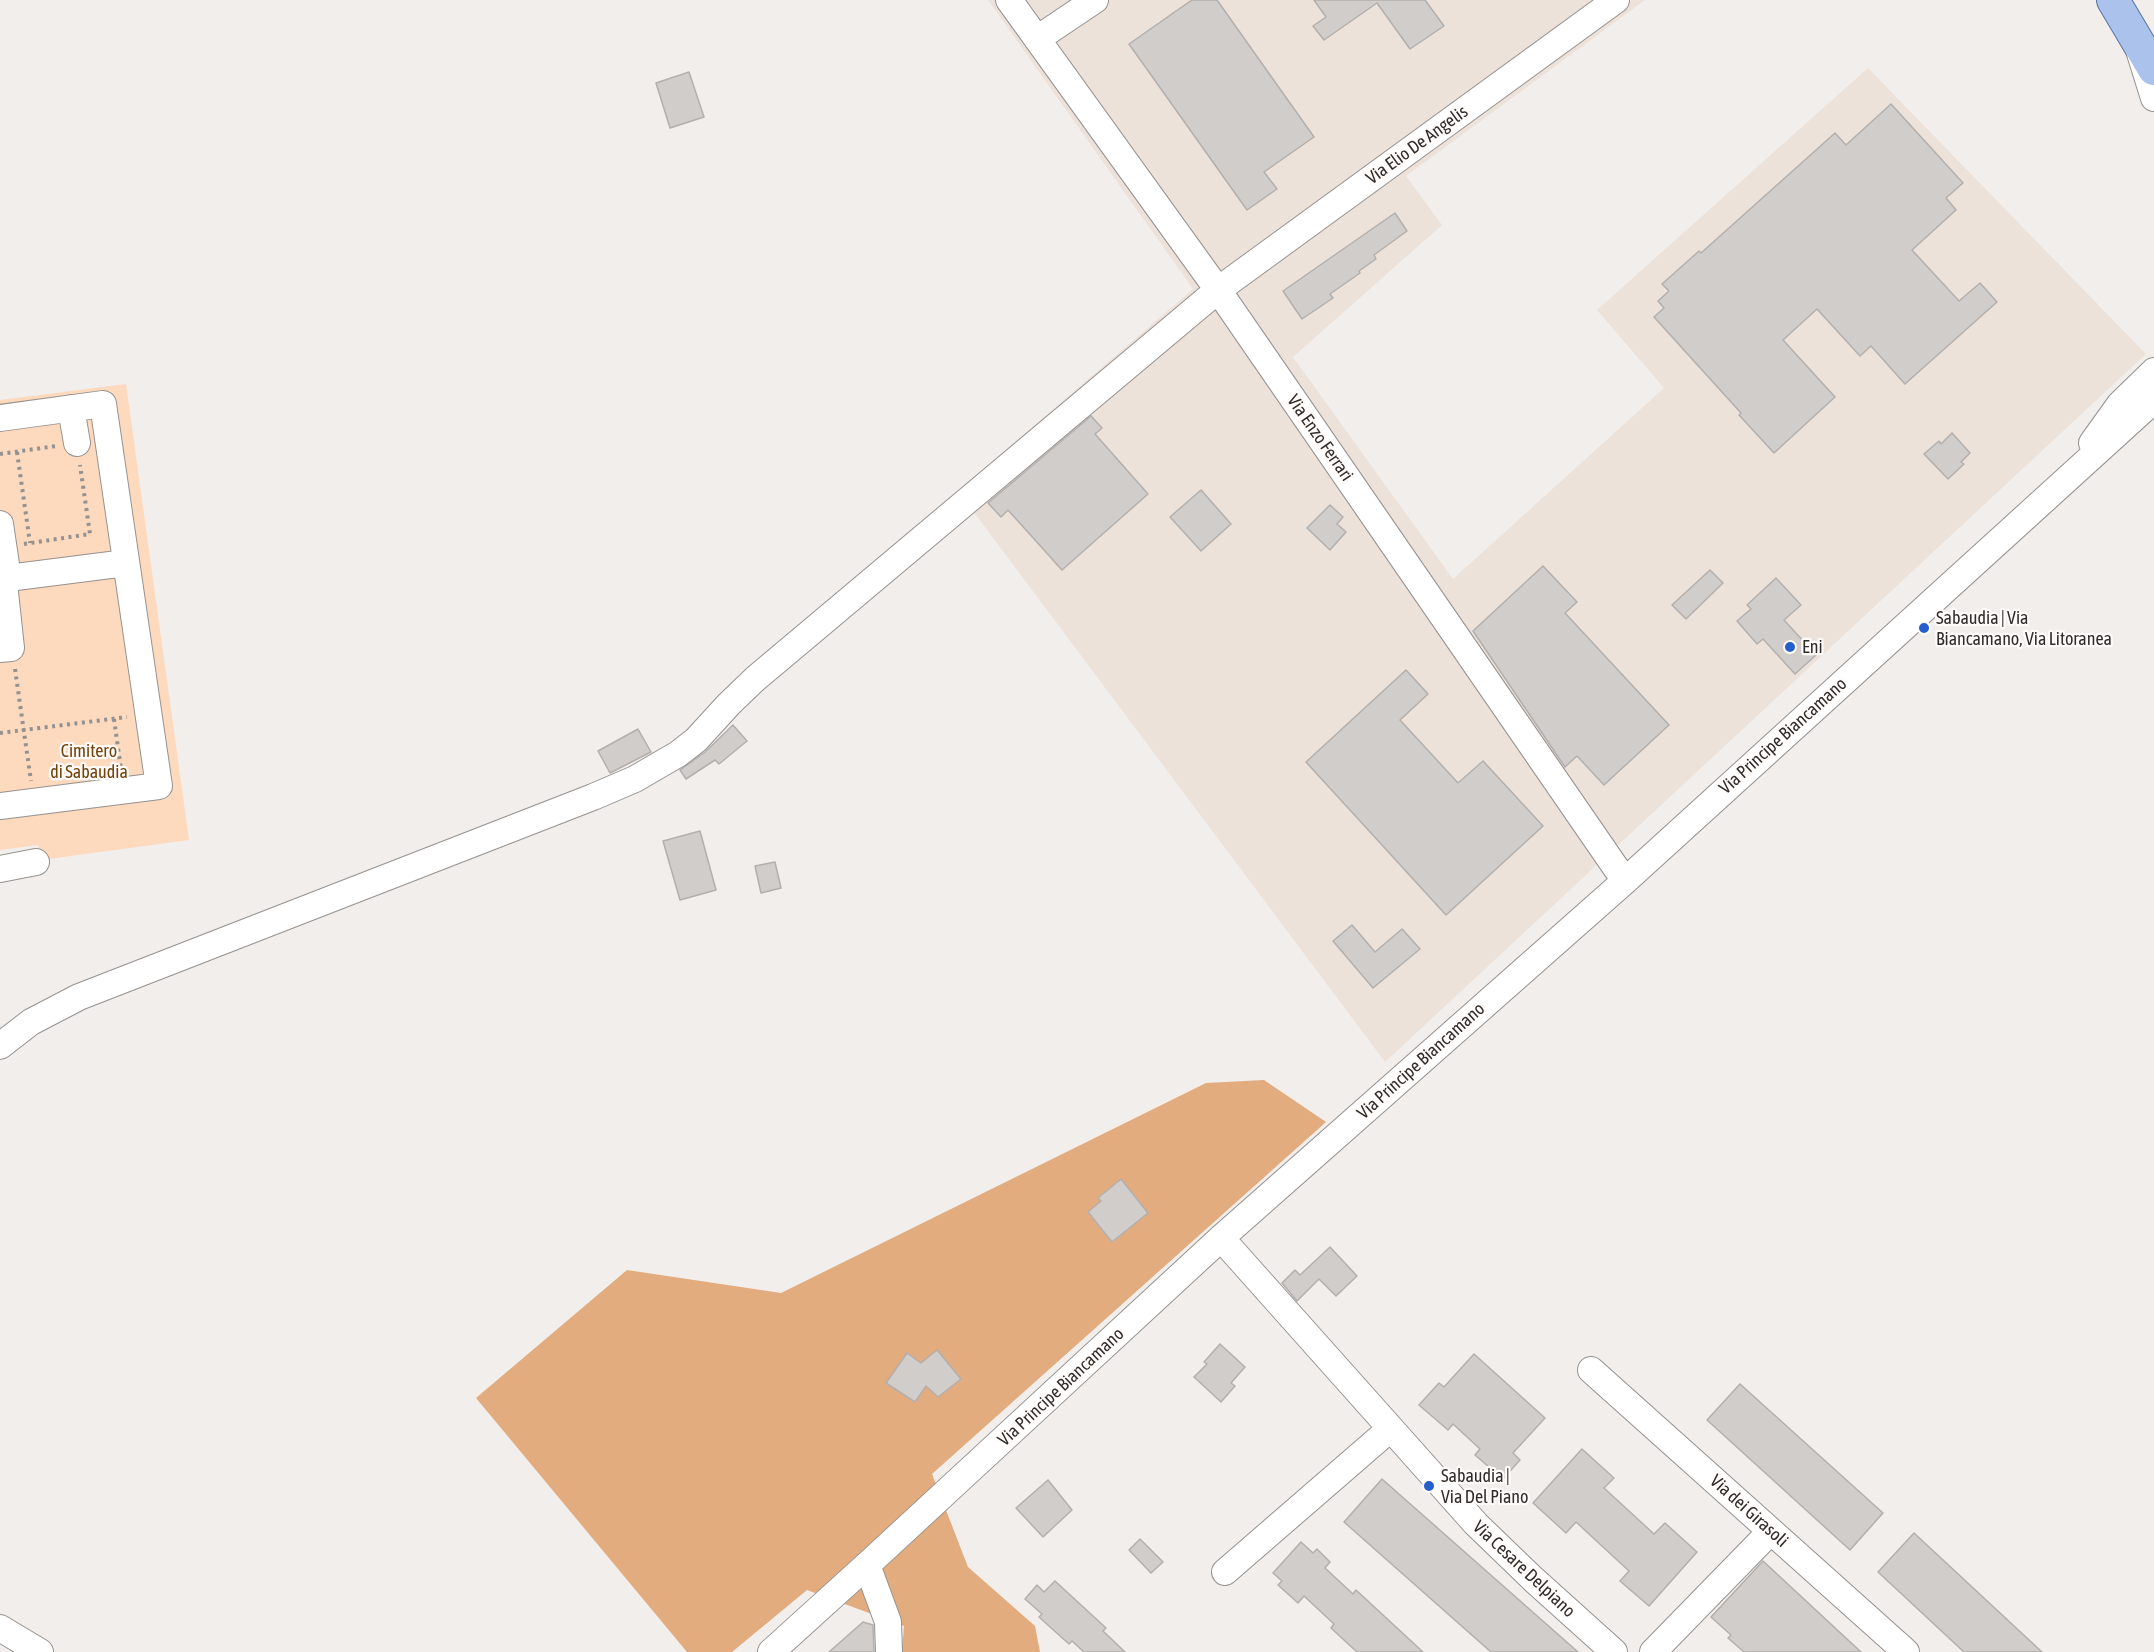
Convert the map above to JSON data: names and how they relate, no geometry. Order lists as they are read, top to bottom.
{
  "streets": {
    "street": [
      "Via Elio De Angelis",
      "Via Enzo Ferrari",
      "Via Principe Biancamano",
      "Via dei Girasoli",
      "Via Cesare Delpiano"
    ]
  },
  "crossings": [
    ["Via Elio De Angelis", "Via Enzo Ferrari"],
    ["Via Enzo Ferrari", "Via Principe Biancamano"],
    ["Via Principe Biancamano", "Via Cesare Delpiano"]
  ],
  "parks": ["Cimitero di Sabaudia"],
  "places": ["Sabaudia | Via Biancamano, Via Litoranea", "Eni", "Sabaudia | Via Del Piano"]
}
